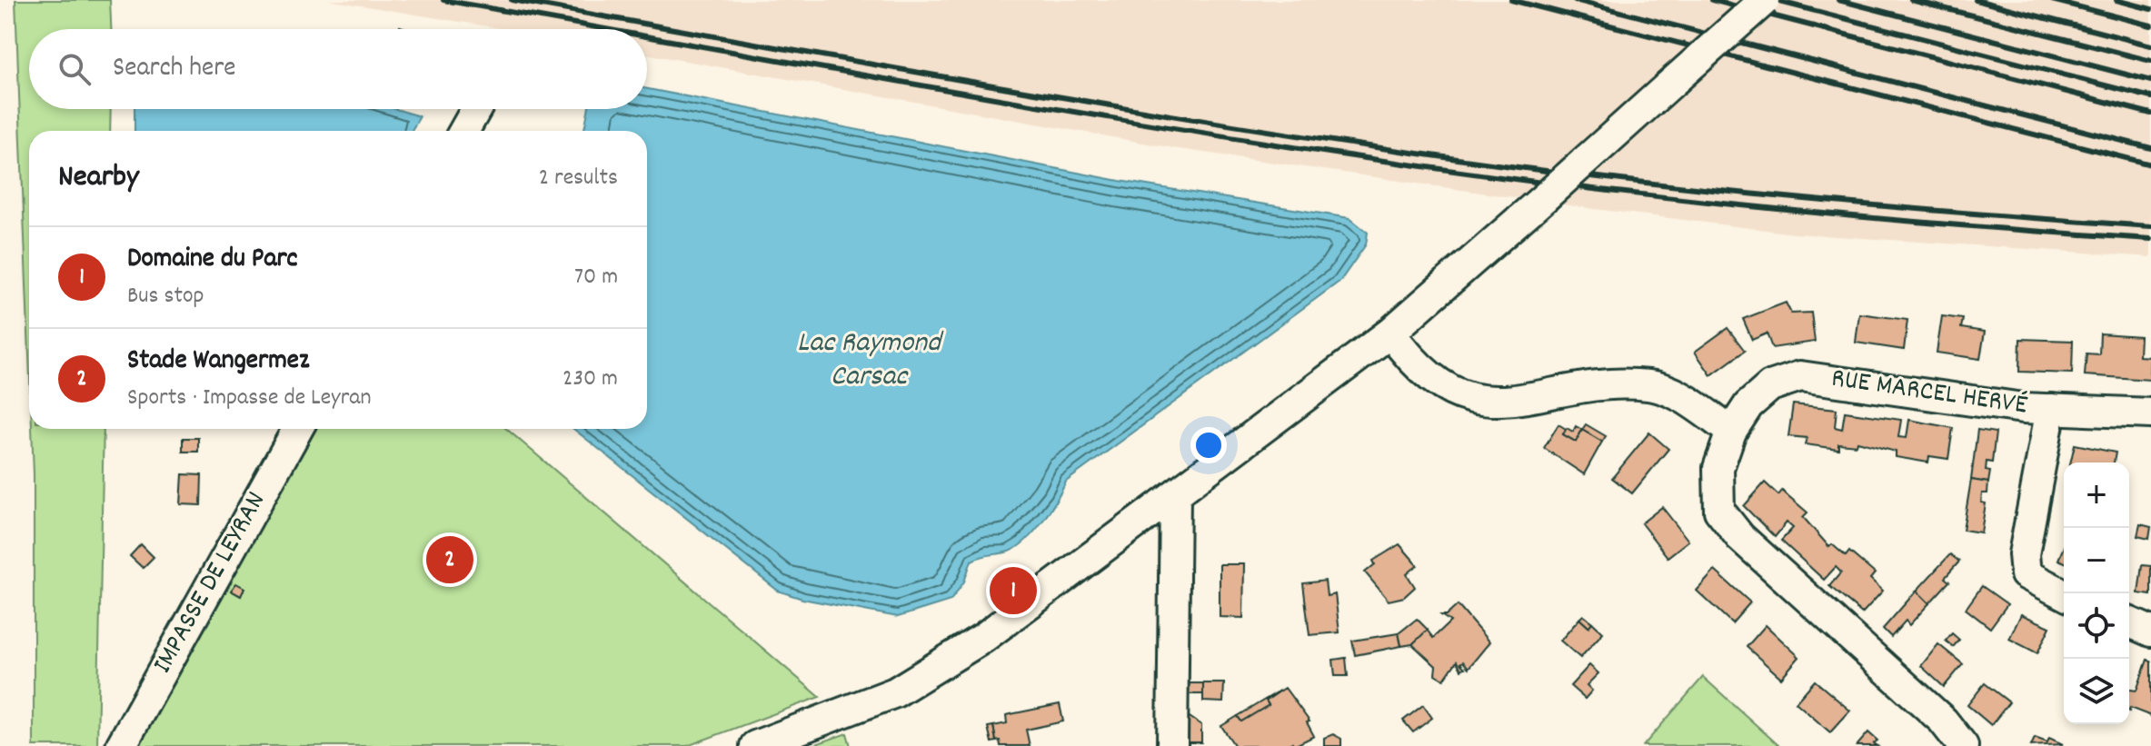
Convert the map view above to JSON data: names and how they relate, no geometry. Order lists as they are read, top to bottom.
{
  "streets": {
    "street": ["RUE MARCEL HERVÉ", "IMPASSE DE LEYRAN"]
  },
  "water": ["Lac Raymond Carsac"],
  "page": {
    "search": "Search here",
    "heading": ["Nearby", "2 results"],
    "list": [
      {
        "mark": "1",
        "name": "Domaine du Parc",
        "note": "Bus stop",
        "value": "70 m"
      },
      {
        "mark": "2",
        "name": "Stade Wangermez",
        "note": "Sports · Impasse de Leyran",
        "value": "230 m"
      }
    ],
    "map_buttons": ["+", "−"],
    "pins": ["2", "1"]
  }
}
